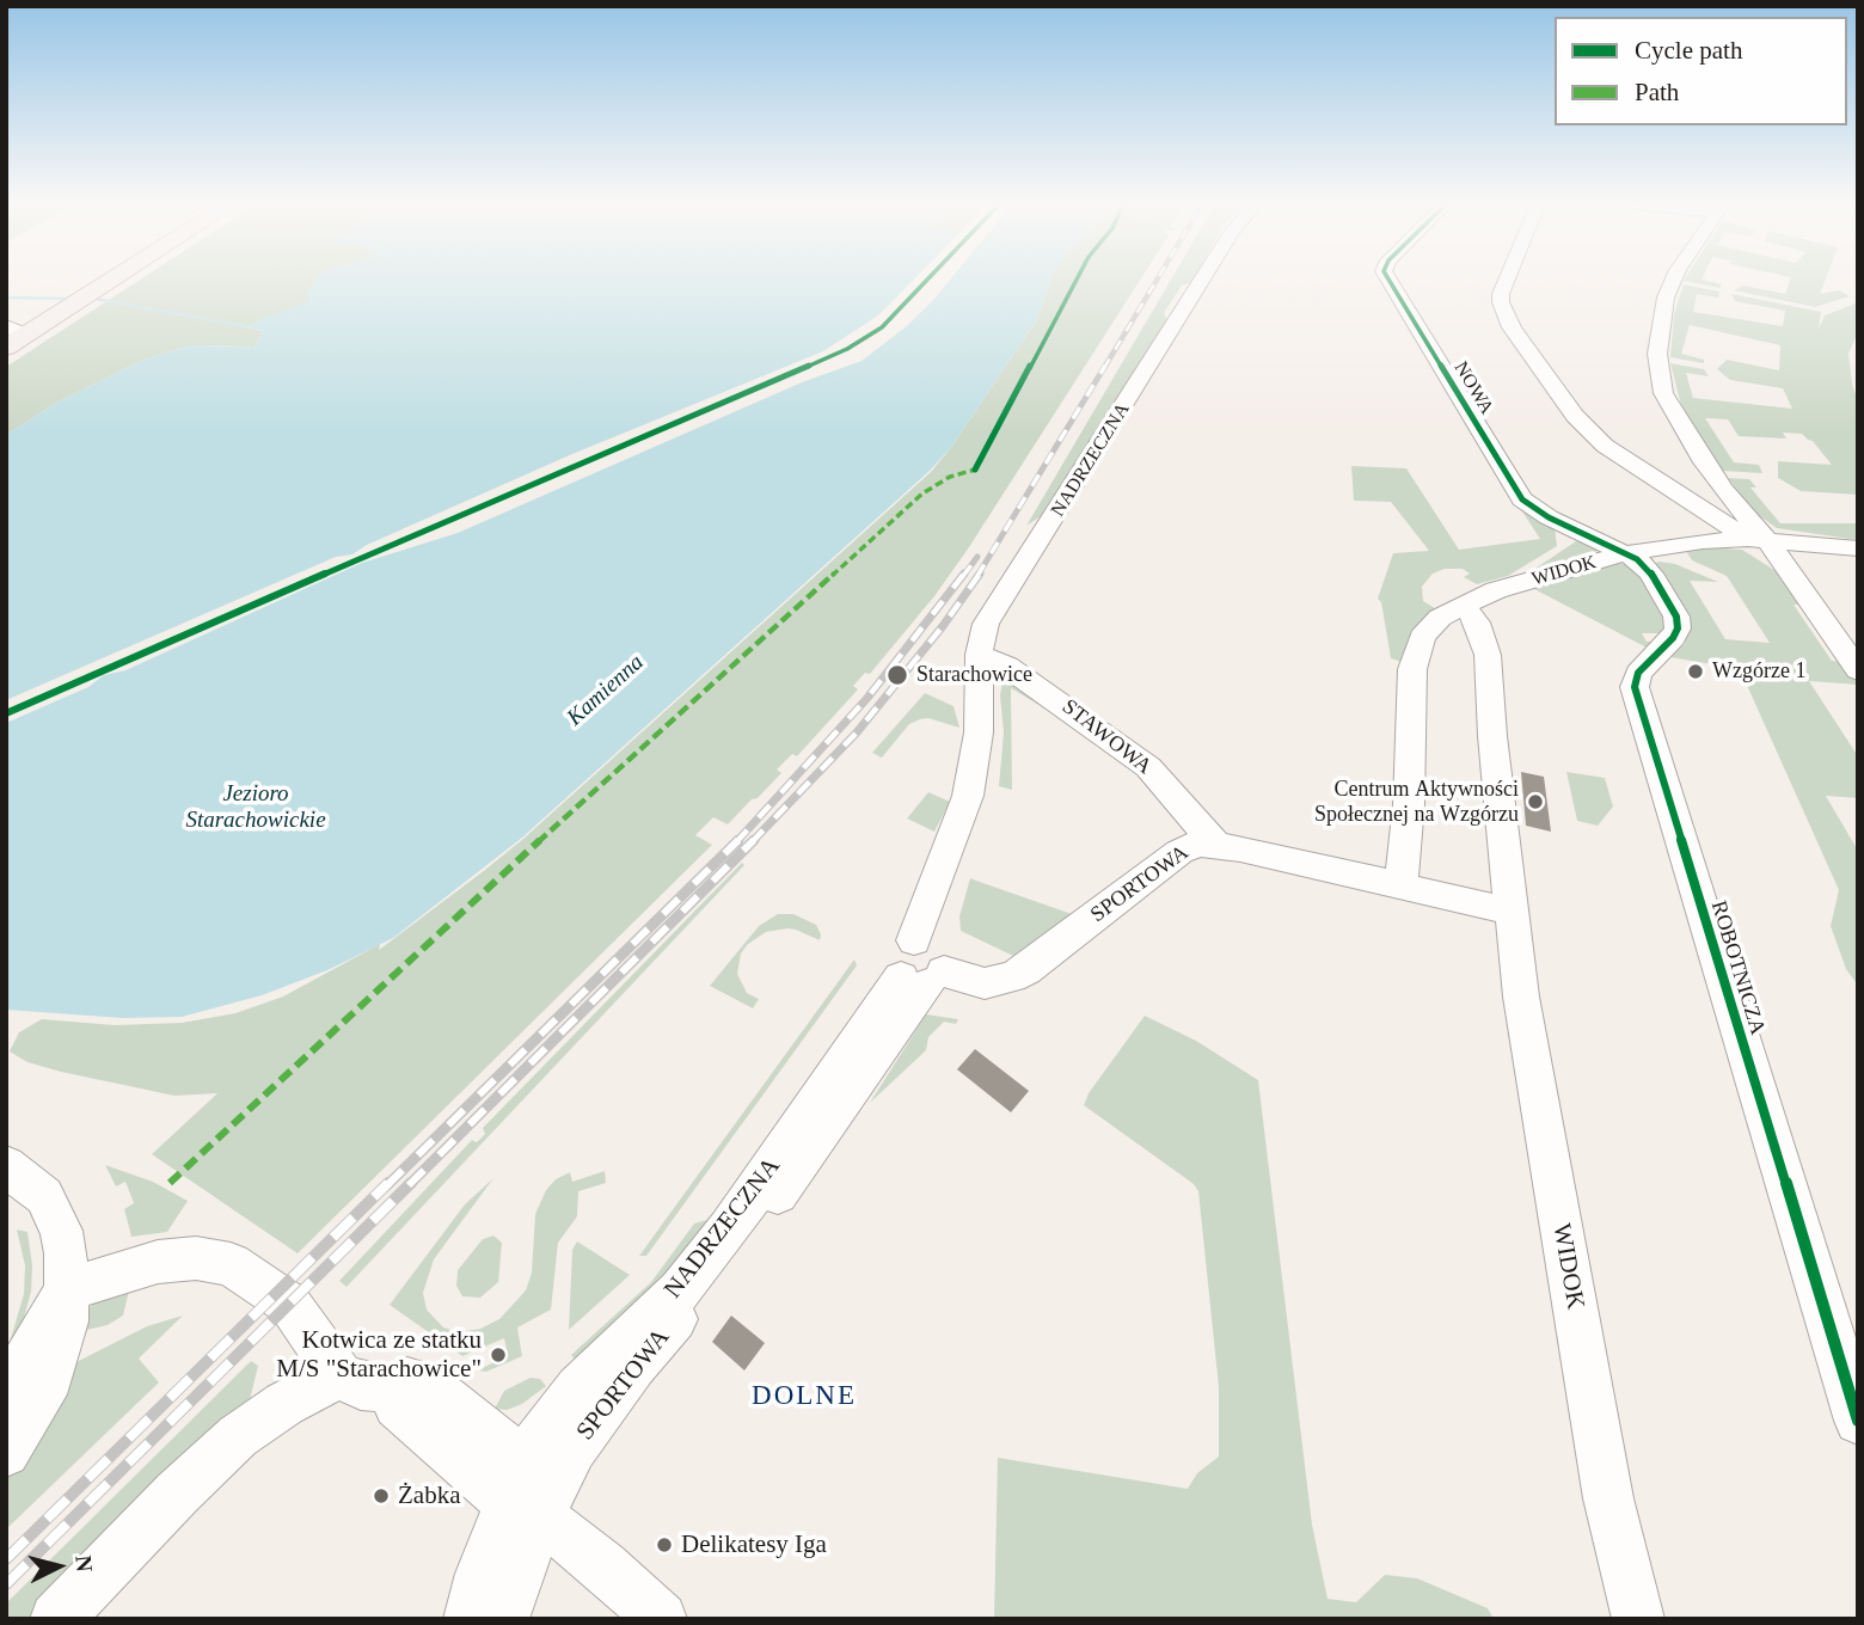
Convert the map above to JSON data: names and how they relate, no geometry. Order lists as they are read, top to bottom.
{
  "streets": {
    "street": [
      "NOWA",
      "NADRZECZNA",
      "WIDOK",
      "STAWOWA",
      "SPORTOWA",
      "ROBOTNICZA"
    ]
  },
  "crossings": [
    ["NOWA", "WIDOK"],
    ["NOWA", "ROBOTNICZA"],
    ["NADRZECZNA", "STAWOWA"],
    ["NADRZECZNA", "SPORTOWA"],
    ["WIDOK", "SPORTOWA"],
    ["WIDOK", "ROBOTNICZA"],
    ["STAWOWA", "SPORTOWA"]
  ],
  "districts": ["DOLNE"],
  "water": ["Kamienna", "Jezioro Starachowickie"],
  "places": [
    "Wzgórze 1",
    "Starachowice",
    "Centrum Aktywności Społecznej na Wzgórzu",
    "Kotwica ze statku M/S \"Starachowice\"",
    "Żabka",
    "Delikatesy Iga"
  ],
  "legend": ["Cycle path", "Path"],
  "north": "right"
}
